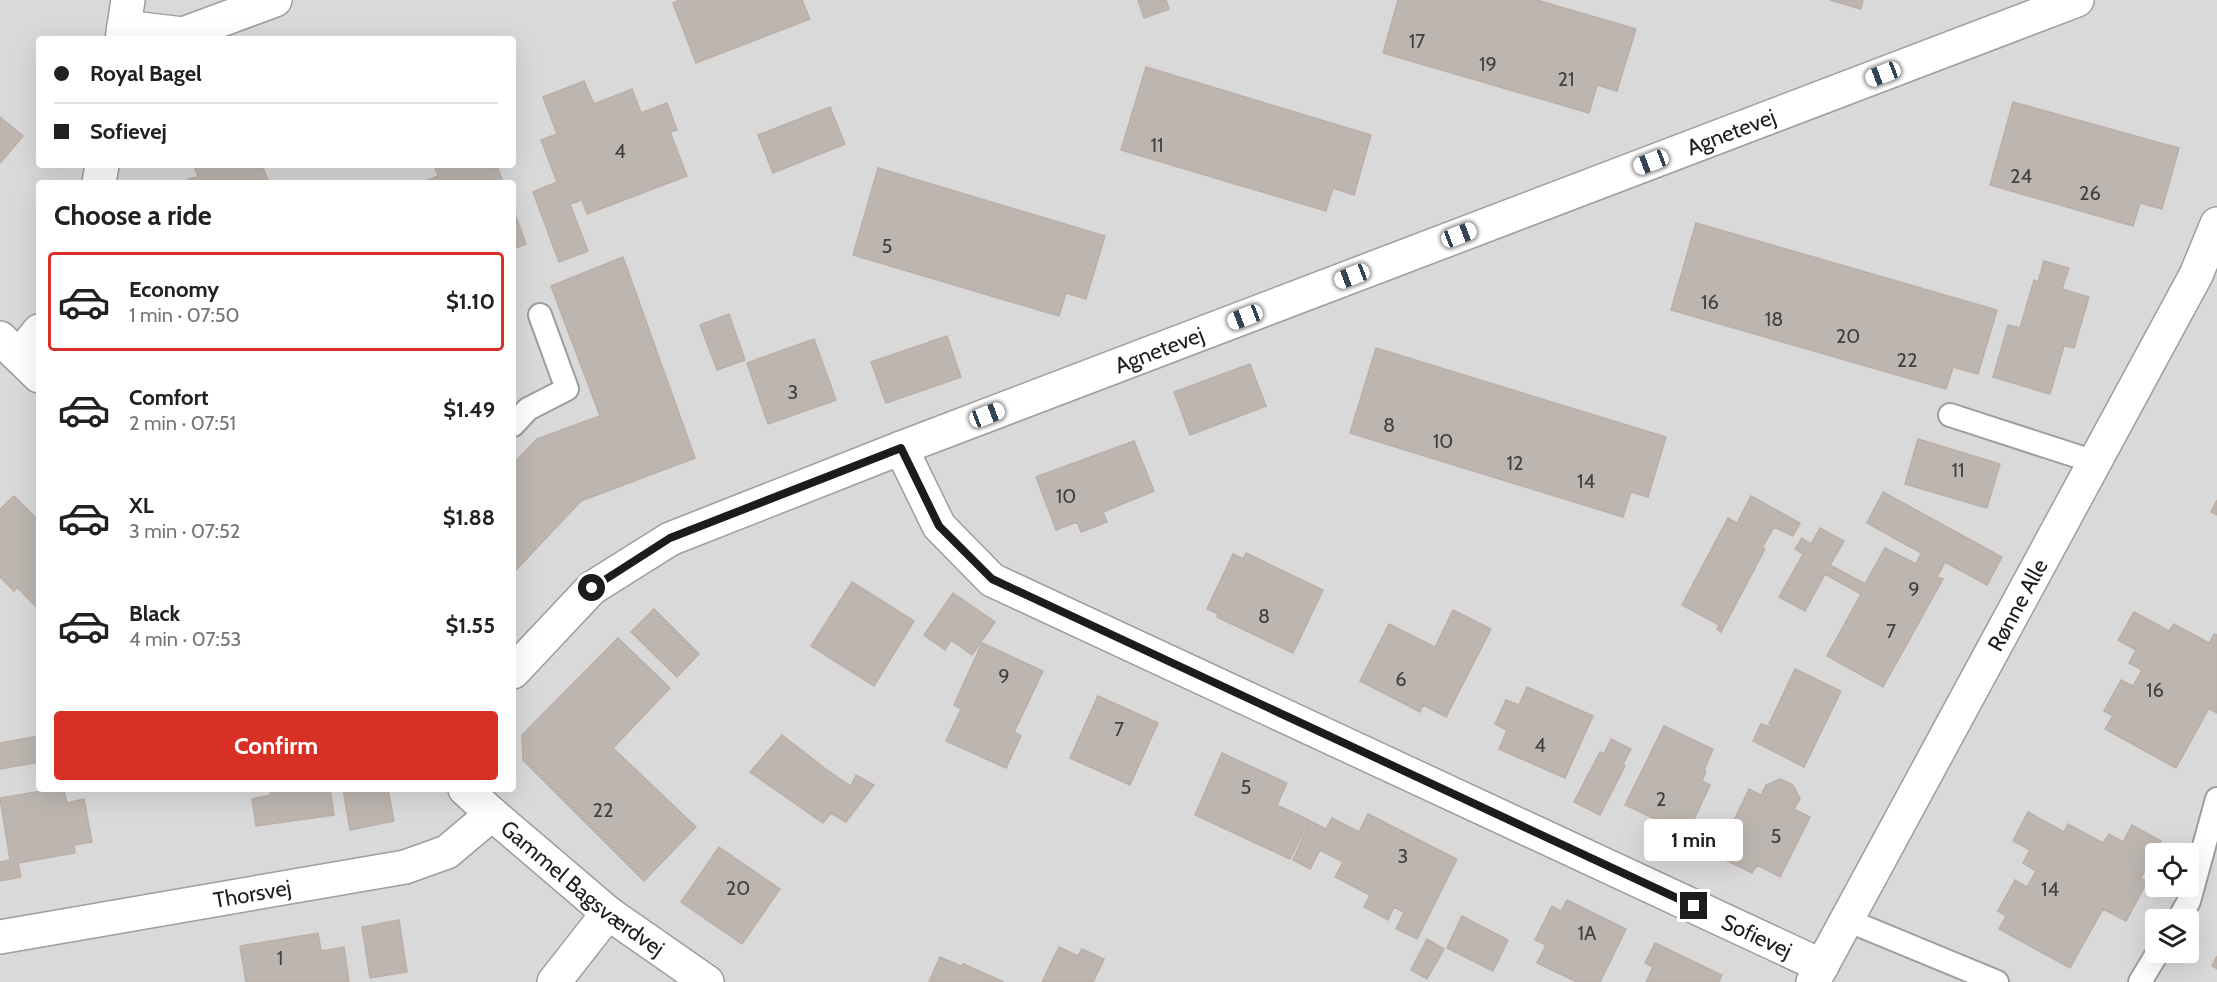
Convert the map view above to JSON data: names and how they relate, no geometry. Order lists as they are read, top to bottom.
{
  "streets": {
    "street": [
      "Agnetevej",
      "Rønne Alle",
      "Gammel Bagsværdvej",
      "Thorsvej",
      "Sofievej"
    ]
  },
  "crossings": [
    ["Agnetevej", "Sofievej"],
    ["Rønne Alle", "Sofievej"],
    ["Gammel Bagsværdvej", "Thorsvej"]
  ],
  "house_numbers": [
    "17",
    "19",
    "21",
    "11",
    "4",
    "24",
    "26",
    "5",
    "16",
    "18",
    "20",
    "22",
    "3",
    "8",
    "10",
    "12",
    "11",
    "14",
    "10",
    "9",
    "8",
    "7",
    "9",
    "6",
    "16",
    "7",
    "4",
    "5",
    "2",
    "22",
    "5",
    "3",
    "20",
    "14",
    "1A",
    "1"
  ],
  "page": {
    "banner": ["Royal Bagel", "Sofievej"],
    "heading": "Choose a ride",
    "list": [
      {
        "name": "Economy",
        "note": "1 min · 07:50",
        "value": "$1.10"
      },
      {
        "name": "Comfort",
        "note": "2 min · 07:51",
        "value": "$1.49"
      },
      {
        "name": "XL",
        "note": "3 min · 07:52",
        "value": "$1.88"
      },
      {
        "name": "Black",
        "note": "4 min · 07:53",
        "value": "$1.55"
      }
    ],
    "buttons": "Confirm",
    "bubble": "1 min"
  }
}
